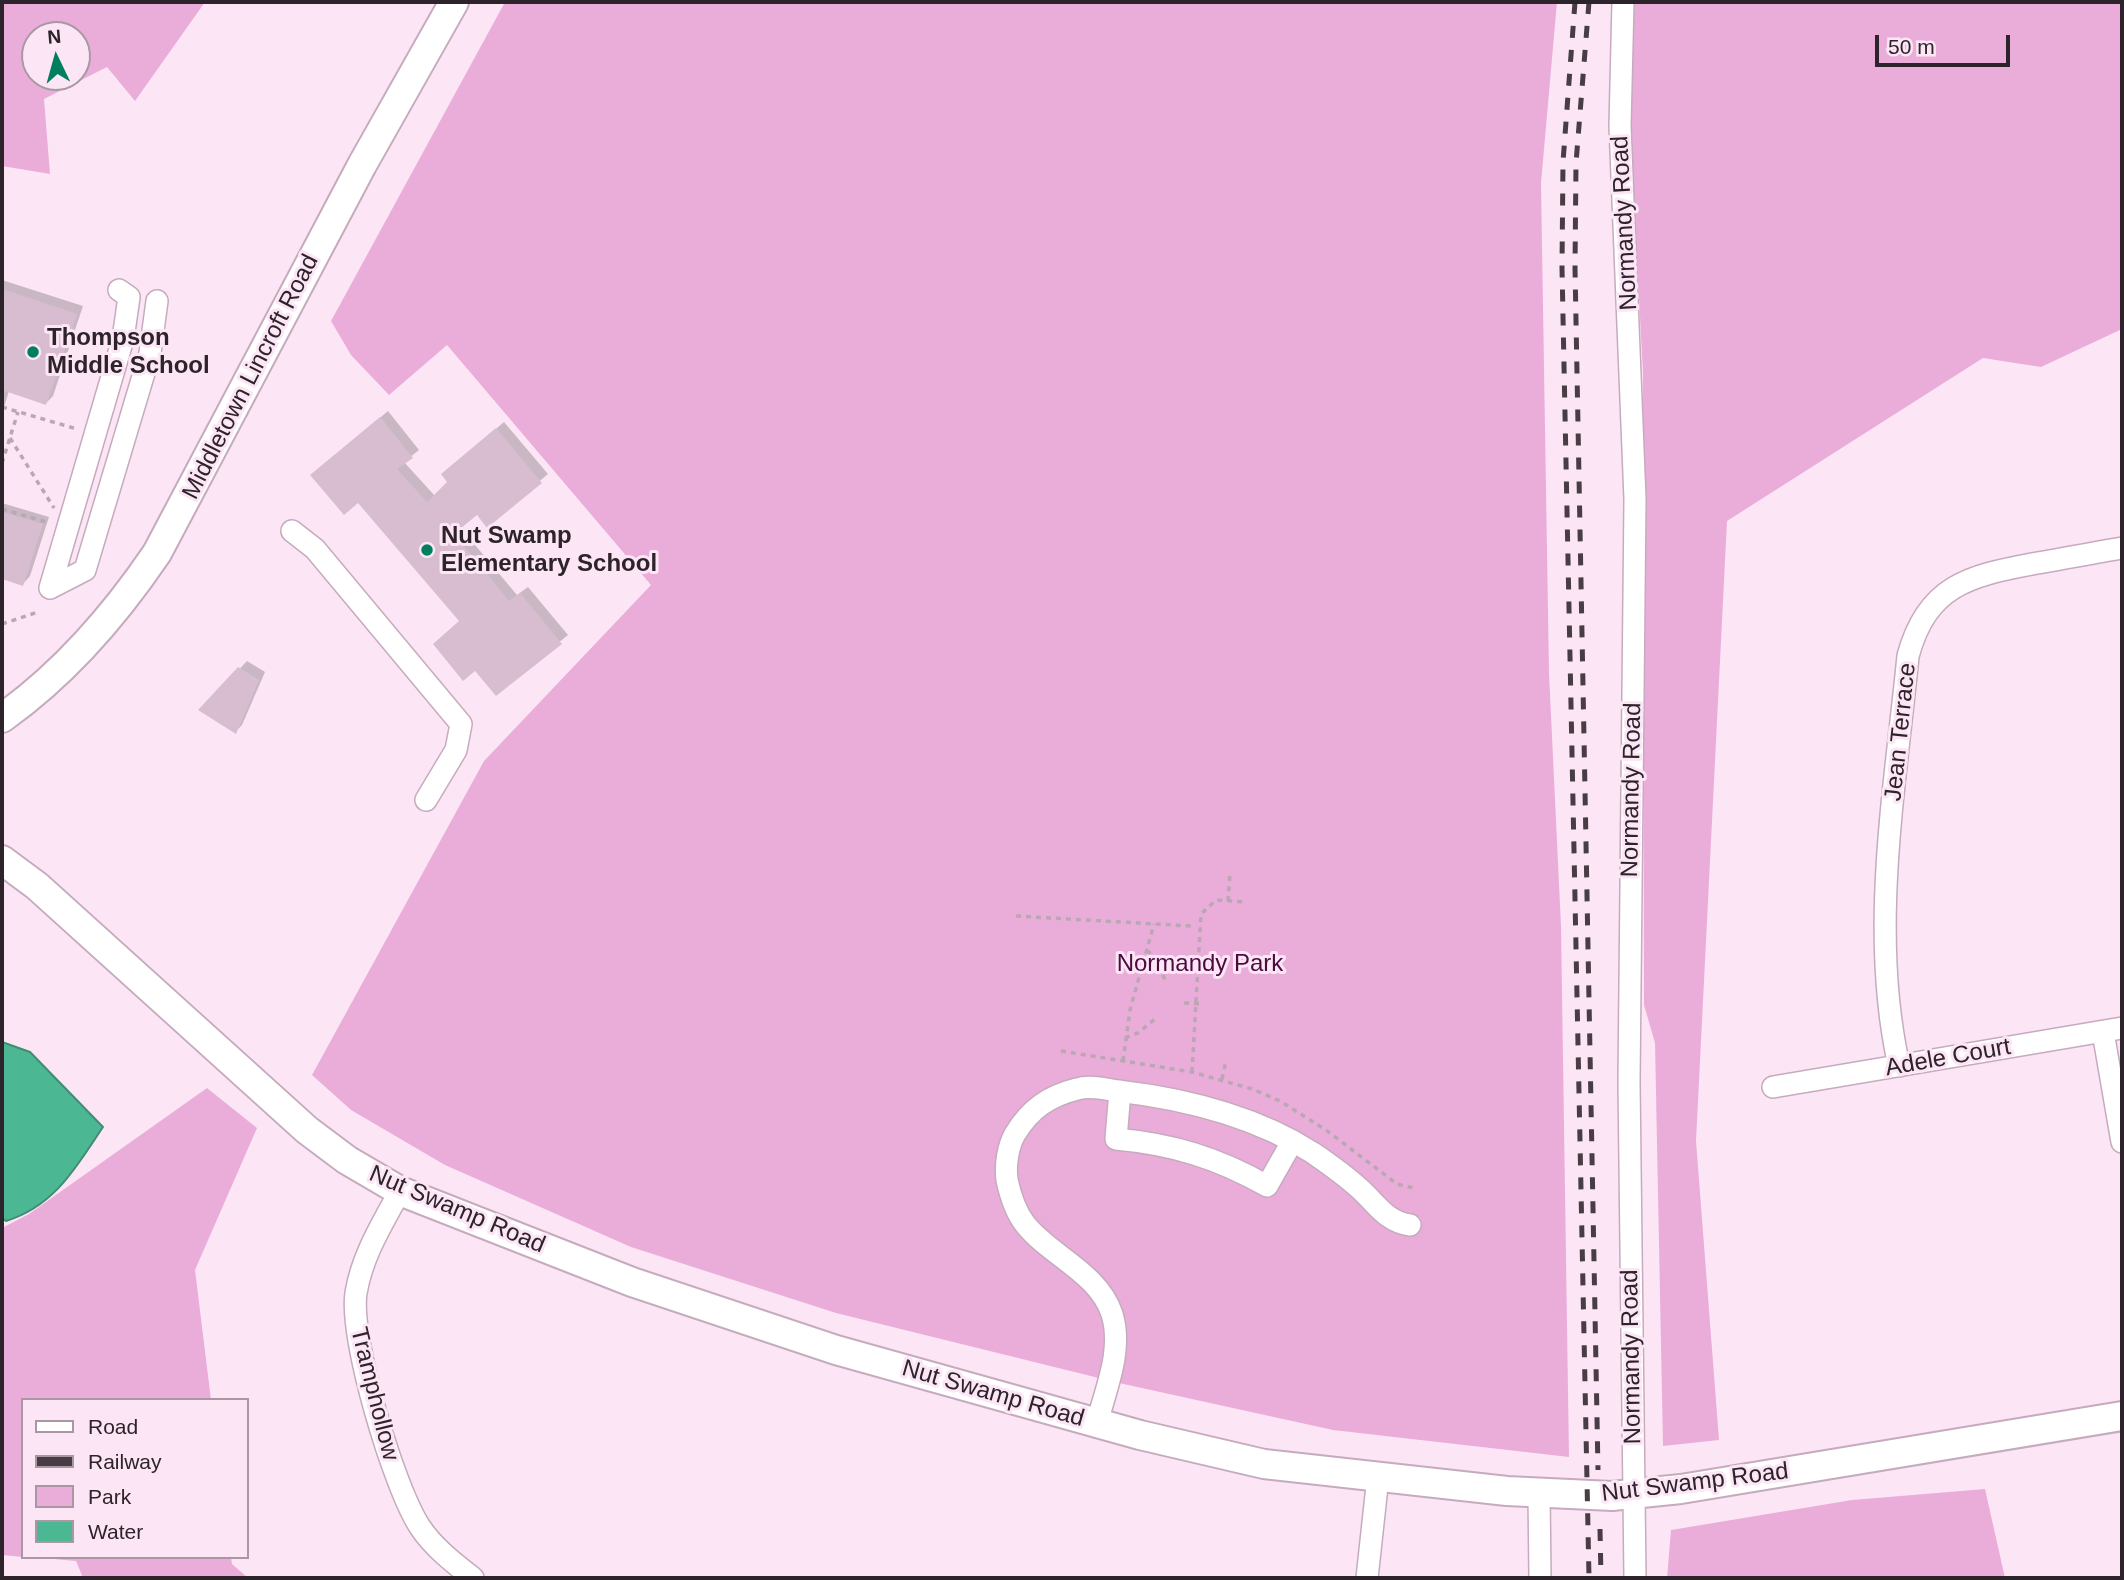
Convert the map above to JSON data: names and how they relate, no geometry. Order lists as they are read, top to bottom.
{
  "streets": {
    "main road": ["Middletown Lincroft Road", "Nut Swamp Road"],
    "street": [
      "Normandy Road",
      "Jean Terrace",
      "Adele Court",
      "Tramphollow"
    ]
  },
  "crossings": [
    ["Normandy Road", "Nut Swamp Road"],
    ["Jean Terrace", "Adele Court"],
    ["Nut Swamp Road", "Tramphollow"]
  ],
  "parks": ["Normandy Park"],
  "places": ["Thompson Middle School", "Nut Swamp Elementary School"],
  "legend": [
    "Road",
    "Railway",
    "Park",
    "Water"
  ],
  "scale_bar": "50 m",
  "north": "top"
}
